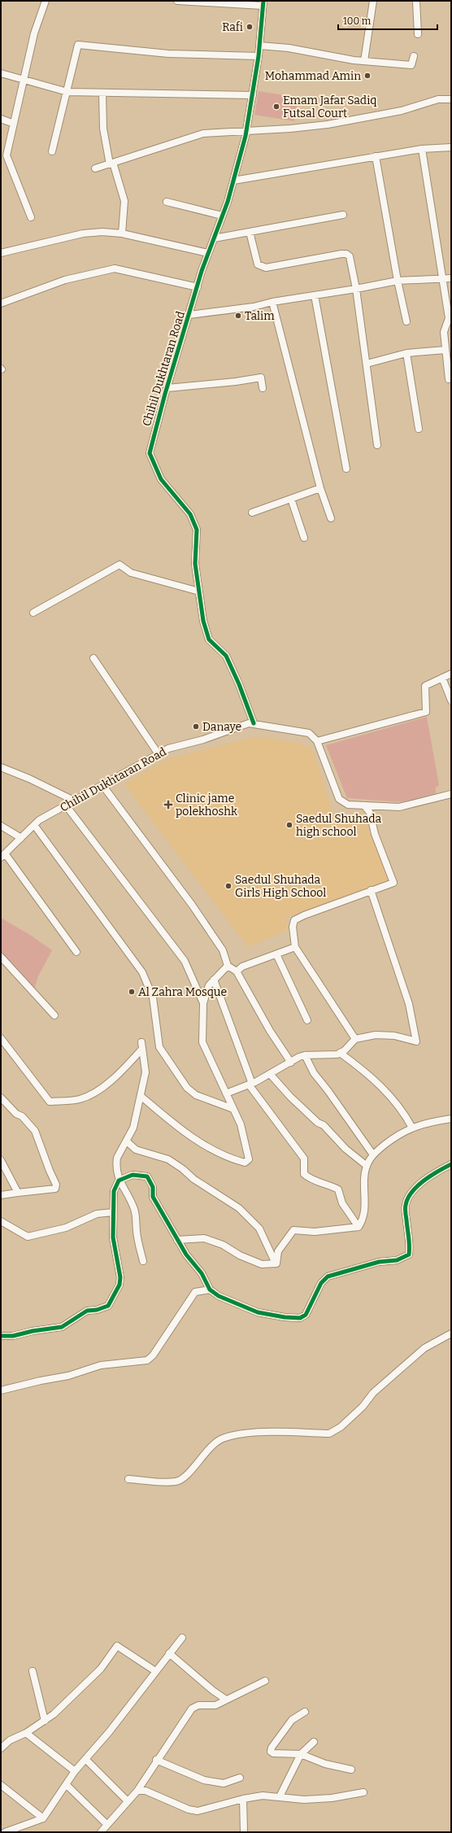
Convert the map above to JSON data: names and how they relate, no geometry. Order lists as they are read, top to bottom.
{
  "streets": {
    "street": ["Chihil Dukhtaran Road"]
  },
  "places": {
    "other": [
      "Rafi",
      "Mohammad Amin",
      "Emam Jafar Sadiq Futsal Court",
      "Talim",
      "Danaye",
      "Saedul Shuhada high school",
      "Saedul Shuhada Girls High School",
      "Al Zahra Mosque"
    ],
    "health": ["Clinic jame polekhoshk"]
  },
  "scale_bar": "100 m"
}
